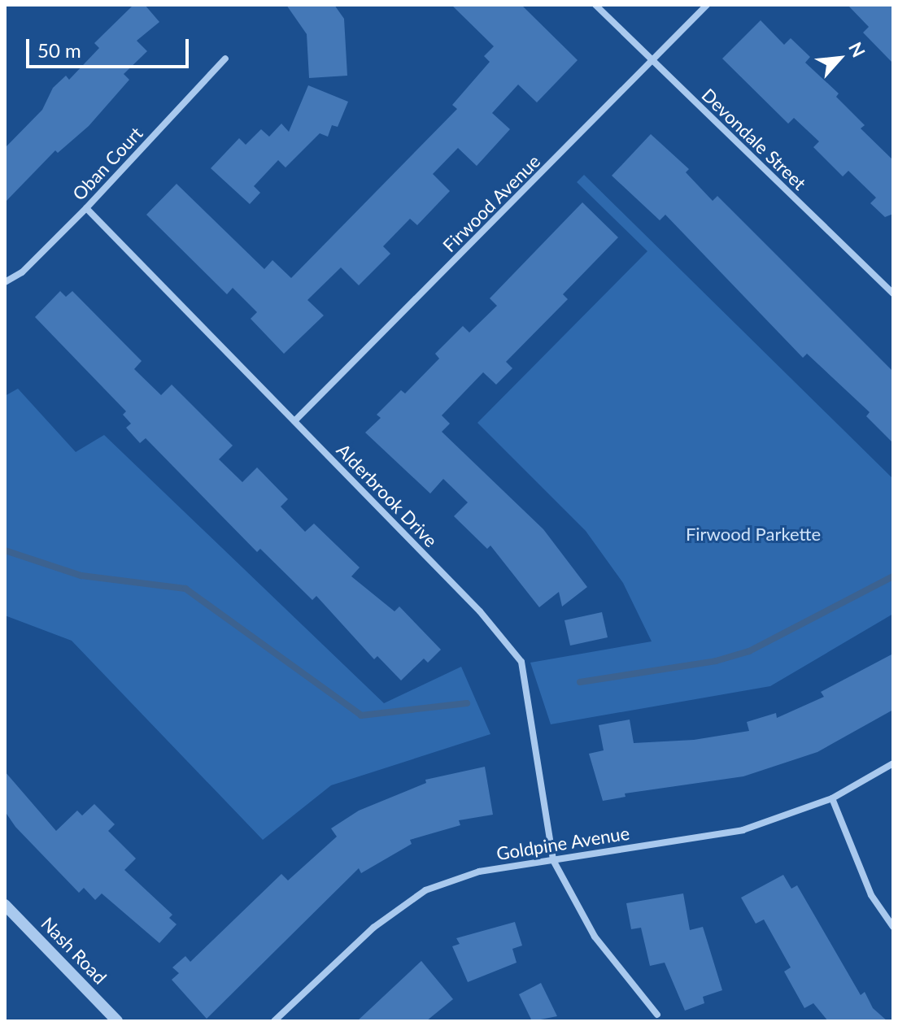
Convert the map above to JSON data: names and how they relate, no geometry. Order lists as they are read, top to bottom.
{
  "streets": {
    "street": [
      "Devondale Street",
      "Oban Court",
      "Firwood Avenue",
      "Alderbrook Drive",
      "Goldpine Avenue",
      "Nash Road"
    ]
  },
  "crossings": [
    ["Devondale Street", "Firwood Avenue"],
    ["Oban Court", "Alderbrook Drive"],
    ["Firwood Avenue", "Alderbrook Drive"],
    ["Alderbrook Drive", "Goldpine Avenue"]
  ],
  "parks": ["Firwood Parkette"],
  "scale_bar": "50 m",
  "north": "top right"
}
